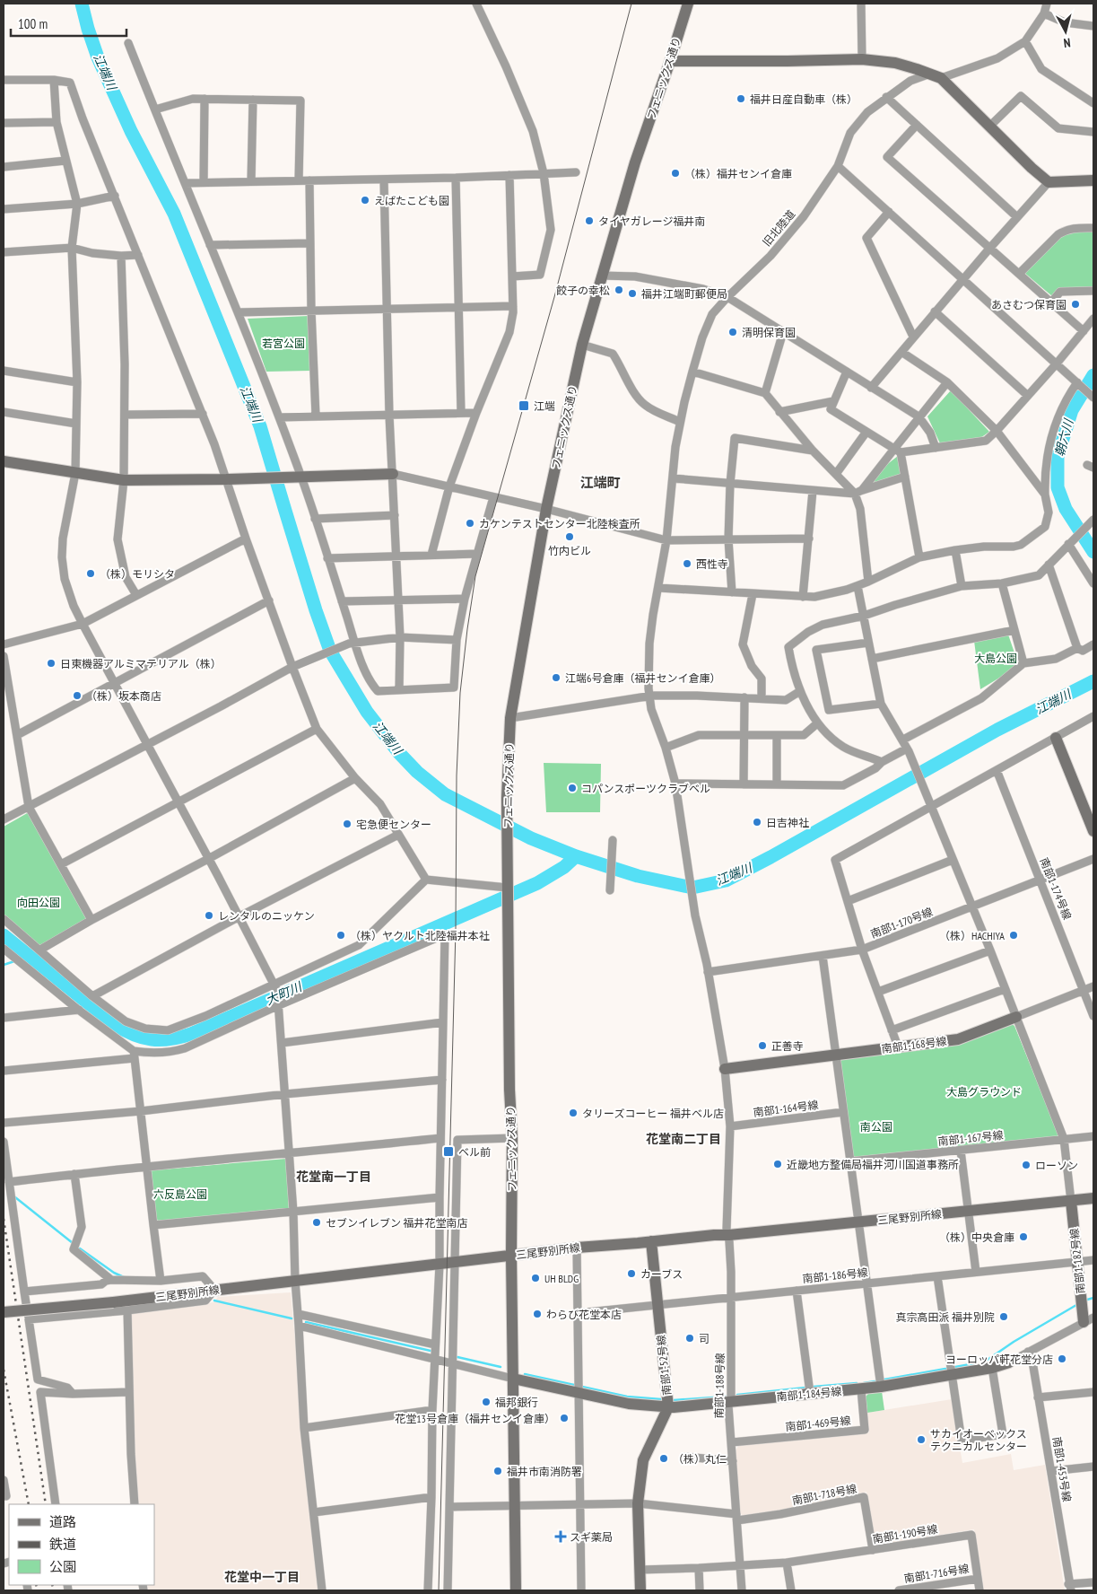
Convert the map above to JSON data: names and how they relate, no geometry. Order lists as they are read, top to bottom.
{
  "streets": {
    "main road": [
      "フェニックス通り",
      "南部1-168号線",
      "三尾野別所線",
      "南部1-182号線",
      "南部1-52号線",
      "南部1-184号線"
    ],
    "street": [
      "旧北陸道",
      "南部1-174号線",
      "南部1-170号線",
      "南部1-164号線",
      "南部1-167号線",
      "南部1-186号線",
      "南部1-188号線",
      "南部1-469号線",
      "南部1-453号線",
      "南部1-718号線",
      "南部1-190号線",
      "南部1-716号線"
    ]
  },
  "crossings": [
    ["フェニックス通り", "三尾野別所線"],
    ["フェニックス通り", "南部1-184号線"],
    ["旧北陸道", "南部1-188号線"],
    ["南部1-174号線", "南部1-170号線"],
    ["南部1-174号線", "南部1-168号線"],
    ["南部1-170号線", "南部1-188号線"],
    ["南部1-168号線", "南部1-188号線"],
    ["南部1-164号線", "南部1-188号線"],
    ["三尾野別所線", "南部1-182号線"],
    ["三尾野別所線", "南部1-52号線"],
    ["三尾野別所線", "南部1-188号線"],
    ["南部1-182号線", "南部1-186号線"],
    ["南部1-182号線", "南部1-184号線"],
    ["南部1-186号線", "南部1-52号線"],
    ["南部1-186号線", "南部1-188号線"],
    ["南部1-52号線", "南部1-184号線"],
    ["南部1-52号線", "南部1-190号線"],
    ["南部1-188号線", "南部1-184号線"],
    ["南部1-188号線", "南部1-469号線"],
    ["南部1-188号線", "南部1-718号線"],
    ["南部1-188号線", "南部1-190号線"],
    ["南部1-184号線", "南部1-469号線"],
    ["南部1-184号線", "南部1-453号線"],
    ["南部1-718号線", "南部1-190号線"],
    ["南部1-190号線", "南部1-716号線"]
  ],
  "districts": [
    "江端町",
    "花堂南二丁目",
    "花堂南一丁目",
    "花堂中一丁目"
  ],
  "water": ["江端川", "朝六川", "大町川"],
  "parks": [
    "若宮公園",
    "大島公園",
    "向田公園",
    "大島グラウンド",
    "南公園",
    "六反島公園"
  ],
  "places": {
    "other": [
      "福井日産自動車（株）",
      "（株）福井センイ倉庫",
      "えばたこども園",
      "タイヤガレージ福井南",
      "餃子の幸松",
      "福井江端町郵便局",
      "あさむつ保育園",
      "清明保育園",
      "カケンテストセンター北陸検査所",
      "竹内ビル",
      "西性寺",
      "（株）モリシタ",
      "日東機器アルミマテリアル（株）",
      "江端6号倉庫（福井センイ倉庫）",
      "（株）坂本商店",
      "コパンスポーツクラブベル",
      "日吉神社",
      "宅急便センター",
      "レンタルのニッケン",
      "（株）ヤクルト北陸福井本社",
      "（株）HACHIYA",
      "正善寺",
      "タリーズコーヒー 福井ベル店",
      "近畿地方整備局福井河川国道事務所",
      "ローソン",
      "セブンイレブン 福井花堂南店",
      "（株）中央倉庫",
      "カーブス",
      "UH BLDG",
      "わらび花堂本店",
      "真宗高田派 福井別院",
      "司",
      "ヨーロッパ軒花堂分店",
      "福邦銀行",
      "花堂13号倉庫（福井センイ倉庫）",
      "サカイオーベックス テクニカルセンター",
      "（株）丸仁",
      "福井市南消防署"
    ],
    "transit": ["江端", "ベル前"],
    "health": ["スギ薬局"]
  },
  "legend": ["道路", "鉄道", "公園"],
  "scale_bar": "100 m",
  "north": "bottom"
}
